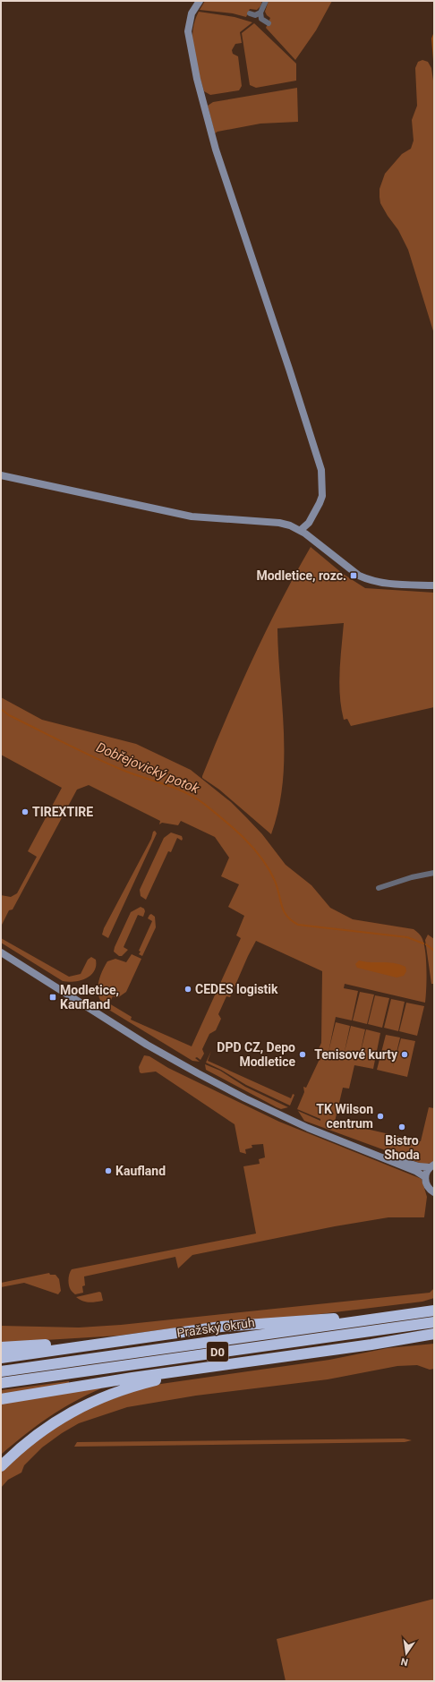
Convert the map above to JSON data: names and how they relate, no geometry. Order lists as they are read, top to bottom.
{
  "streets": {
    "highway": ["Pražský okruh", "D0"]
  },
  "crossings": [
    ["Pražský okruh", "D0"]
  ],
  "water": ["Dobřejovický potok"],
  "places": {
    "transit": ["Modletice, rozc.", "Modletice, Kaufland"],
    "other": [
      "TIREXTIRE",
      "CEDES logistik",
      "DPD CZ, Depo Modletice",
      "Tenisové kurty",
      "TK Wilson centrum",
      "Bistro Shoda",
      "Kaufland"
    ]
  },
  "north": "bottom"
}
